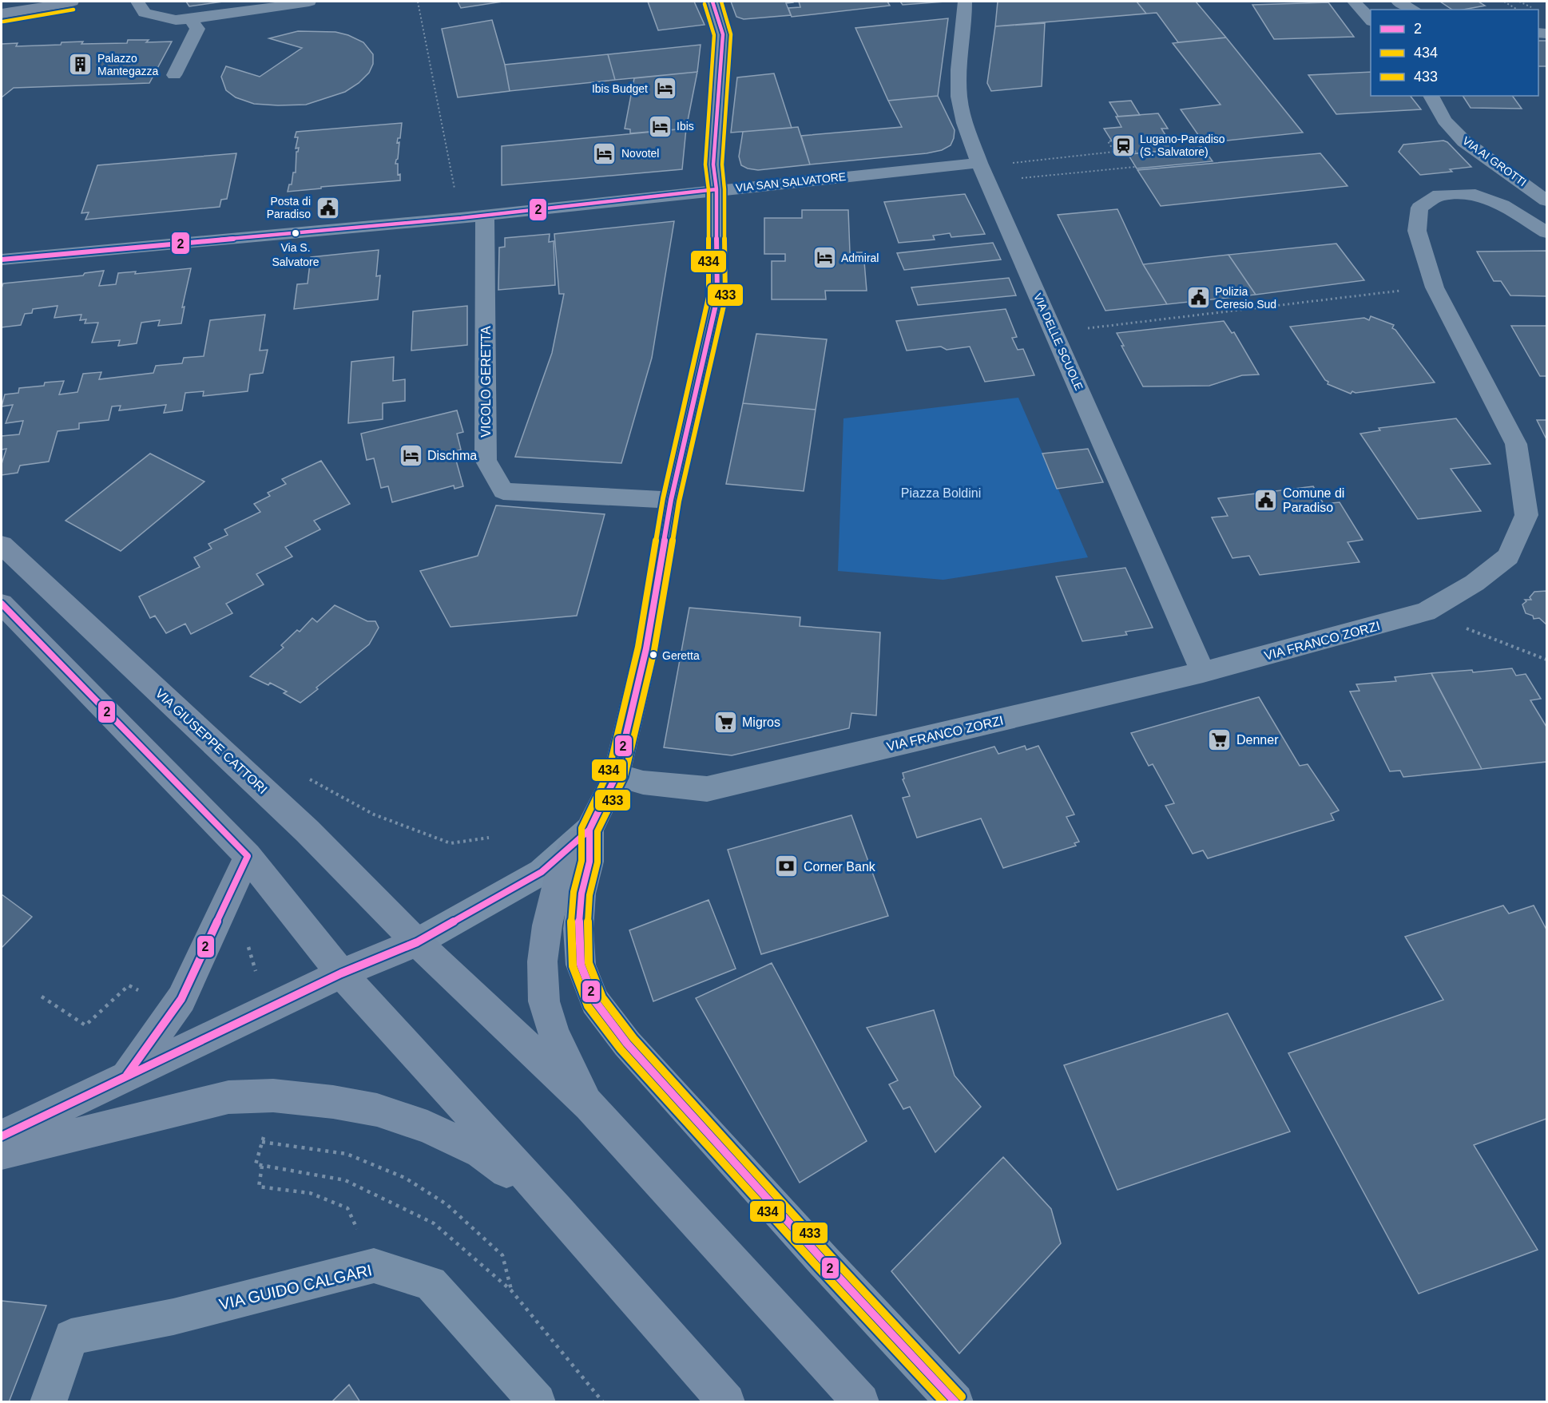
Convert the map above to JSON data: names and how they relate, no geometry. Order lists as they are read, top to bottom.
{
  "streets": {
    "main road": ["VIA GIUSEPPE CATTORI"],
    "street": [
      "VIA AI GROTTI",
      "VIA SAN SALVATORE",
      "VIA DELLE SCUOLE",
      "VICOLO GERETTA",
      "VIA FRANCO ZORZI",
      "VIA GUIDO CALGARI"
    ]
  },
  "crossings": [
    ["VIA SAN SALVATORE", "VIA DELLE SCUOLE"],
    ["VIA SAN SALVATORE", "VICOLO GERETTA"],
    ["VIA DELLE SCUOLE", "VIA FRANCO ZORZI"]
  ],
  "parks": ["Piazza Boldini"],
  "places": {
    "building": ["Palazzo Mantegazza"],
    "hotel": [
      "Ibis Budget",
      "Ibis",
      "Novotel",
      "Admiral",
      "Dischma"
    ],
    "station": ["Lugano-Paradiso (S. Salvatore)"],
    "public building": ["Posta di Paradiso", "Polizia Ceresio Sud", "Comune di Paradiso"],
    "other": ["Via S. Salvatore", "Geretta"],
    "supermarket": ["Migros", "Denner"],
    "bank": ["Corner Bank"]
  },
  "lines": ["transit line 2", "transit line 433", "transit line 434"],
  "legend": ["2", "434", "433"]
}
